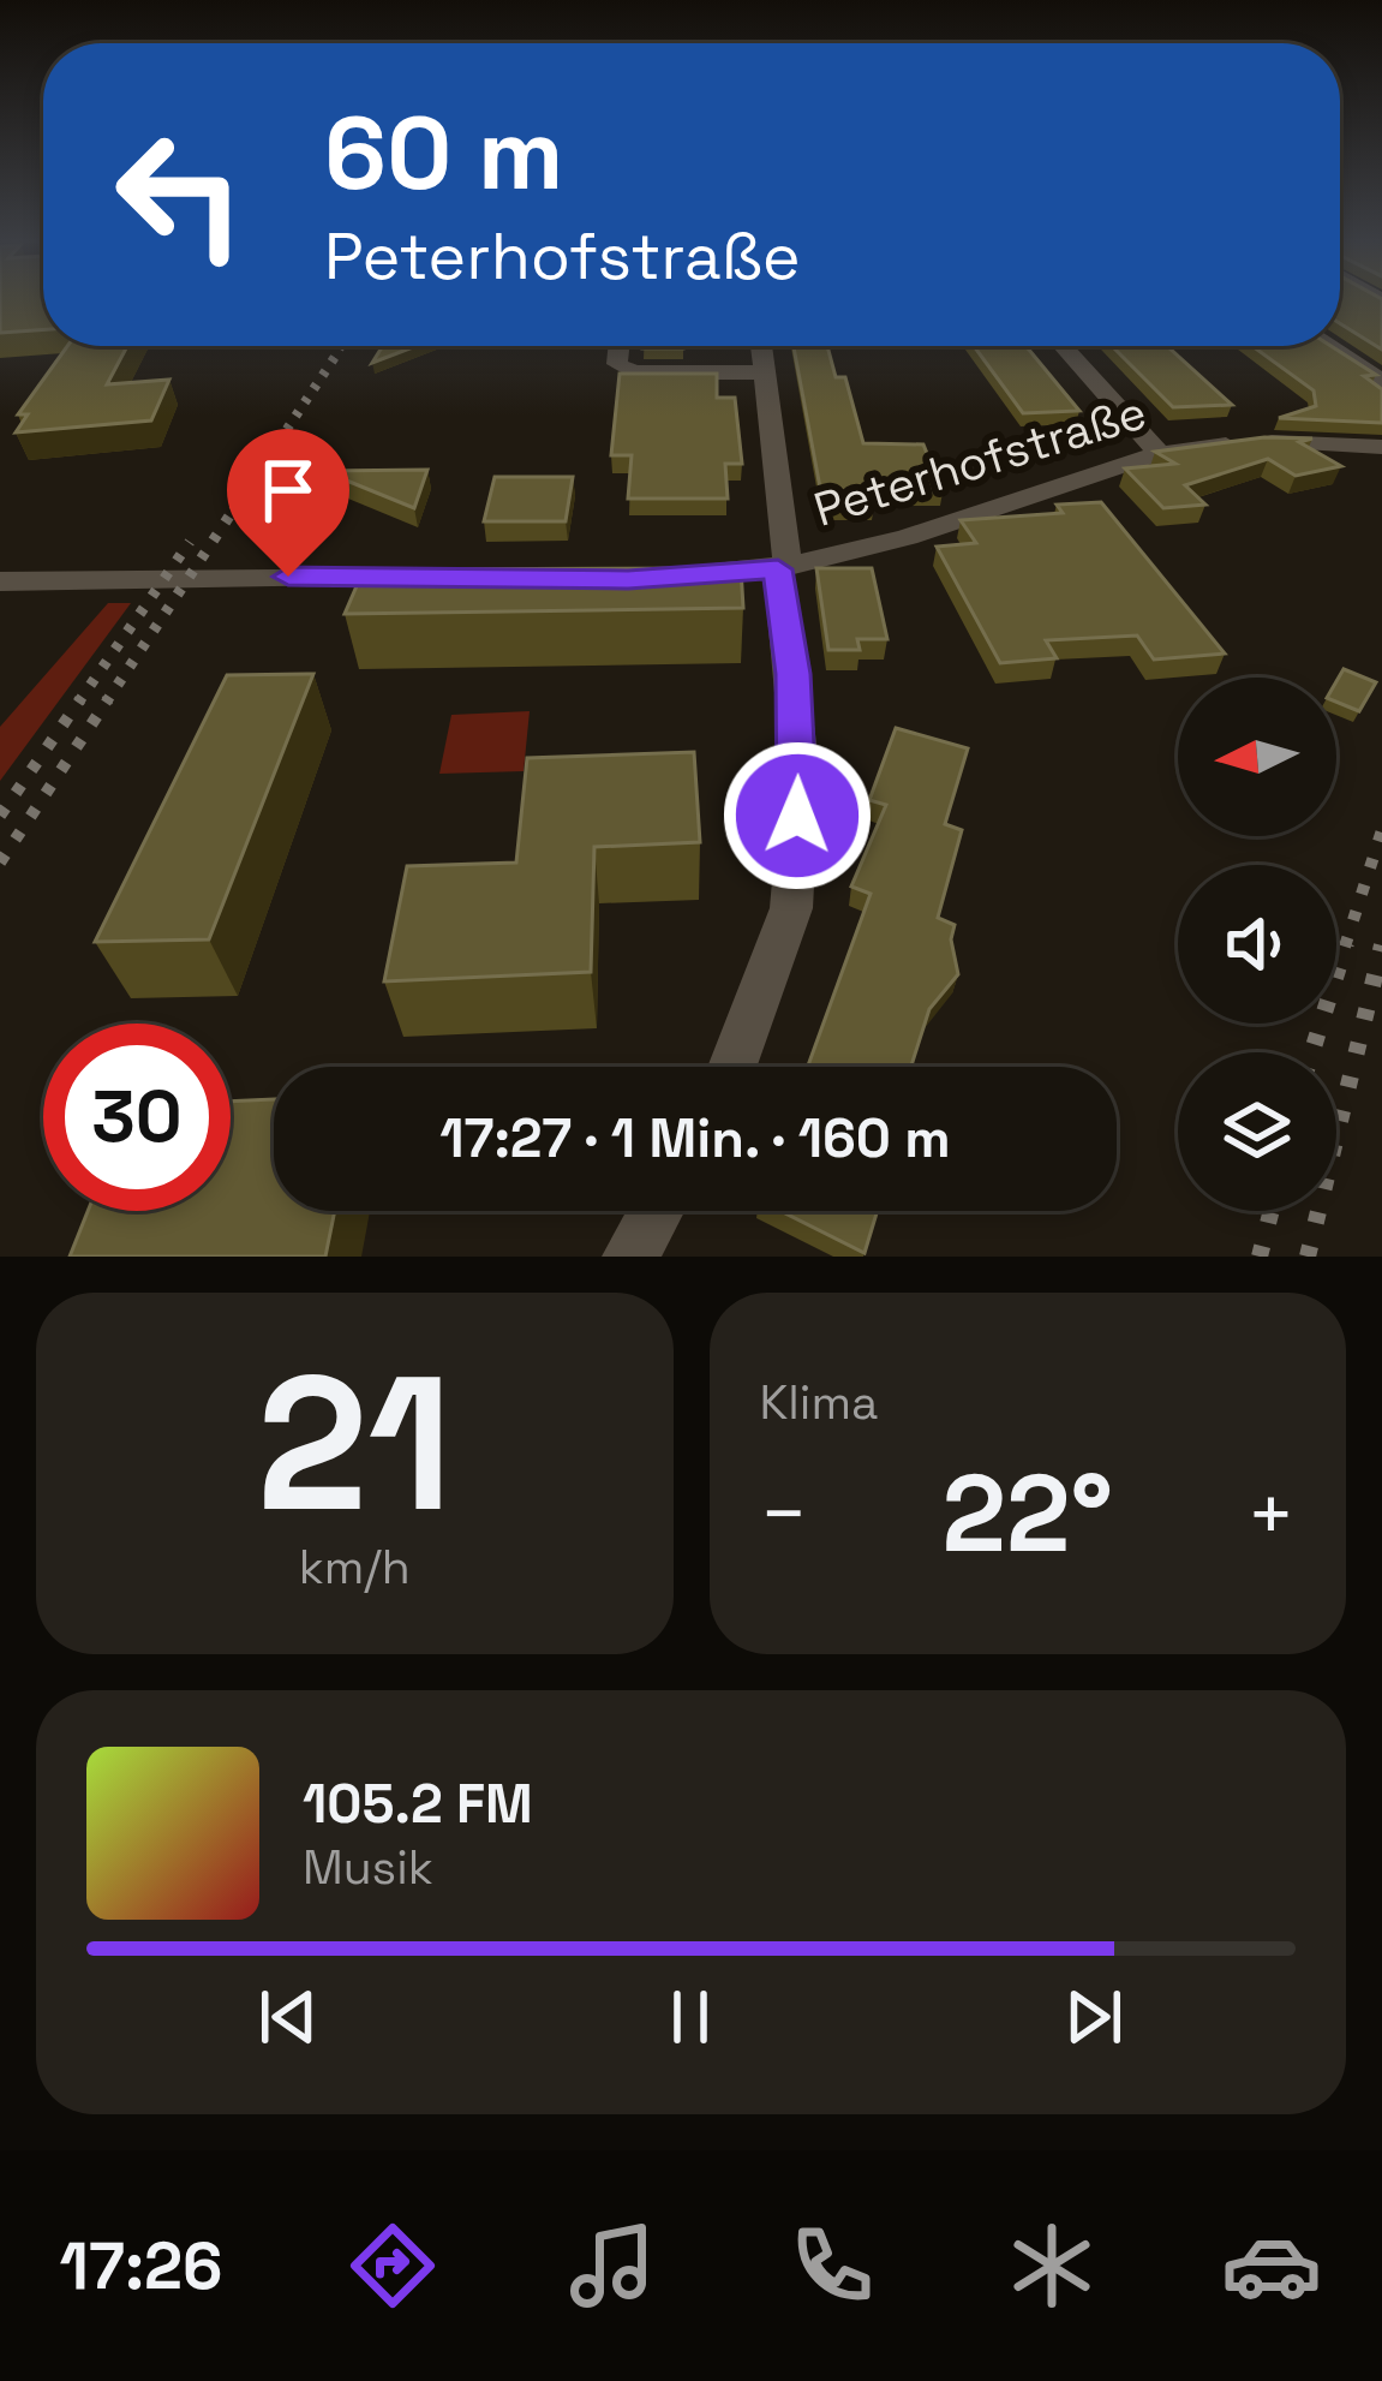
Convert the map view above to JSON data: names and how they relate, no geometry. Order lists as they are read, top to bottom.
{
  "streets": {
    "street": ["Peterhofstraße"]
  },
  "north": "left",
  "page": {
    "turn": ["60 m", "Peterhofstraße"],
    "limit": "30",
    "trip": "17:27 · 1 Min. · 160 m",
    "tile": [
      ["21", "km/h"],
      "Klima"
    ],
    "heat": ["−", "22°", "+"],
    "song": ["105.2 FM", "Musik"],
    "tabs": "17:26"
  }
}
